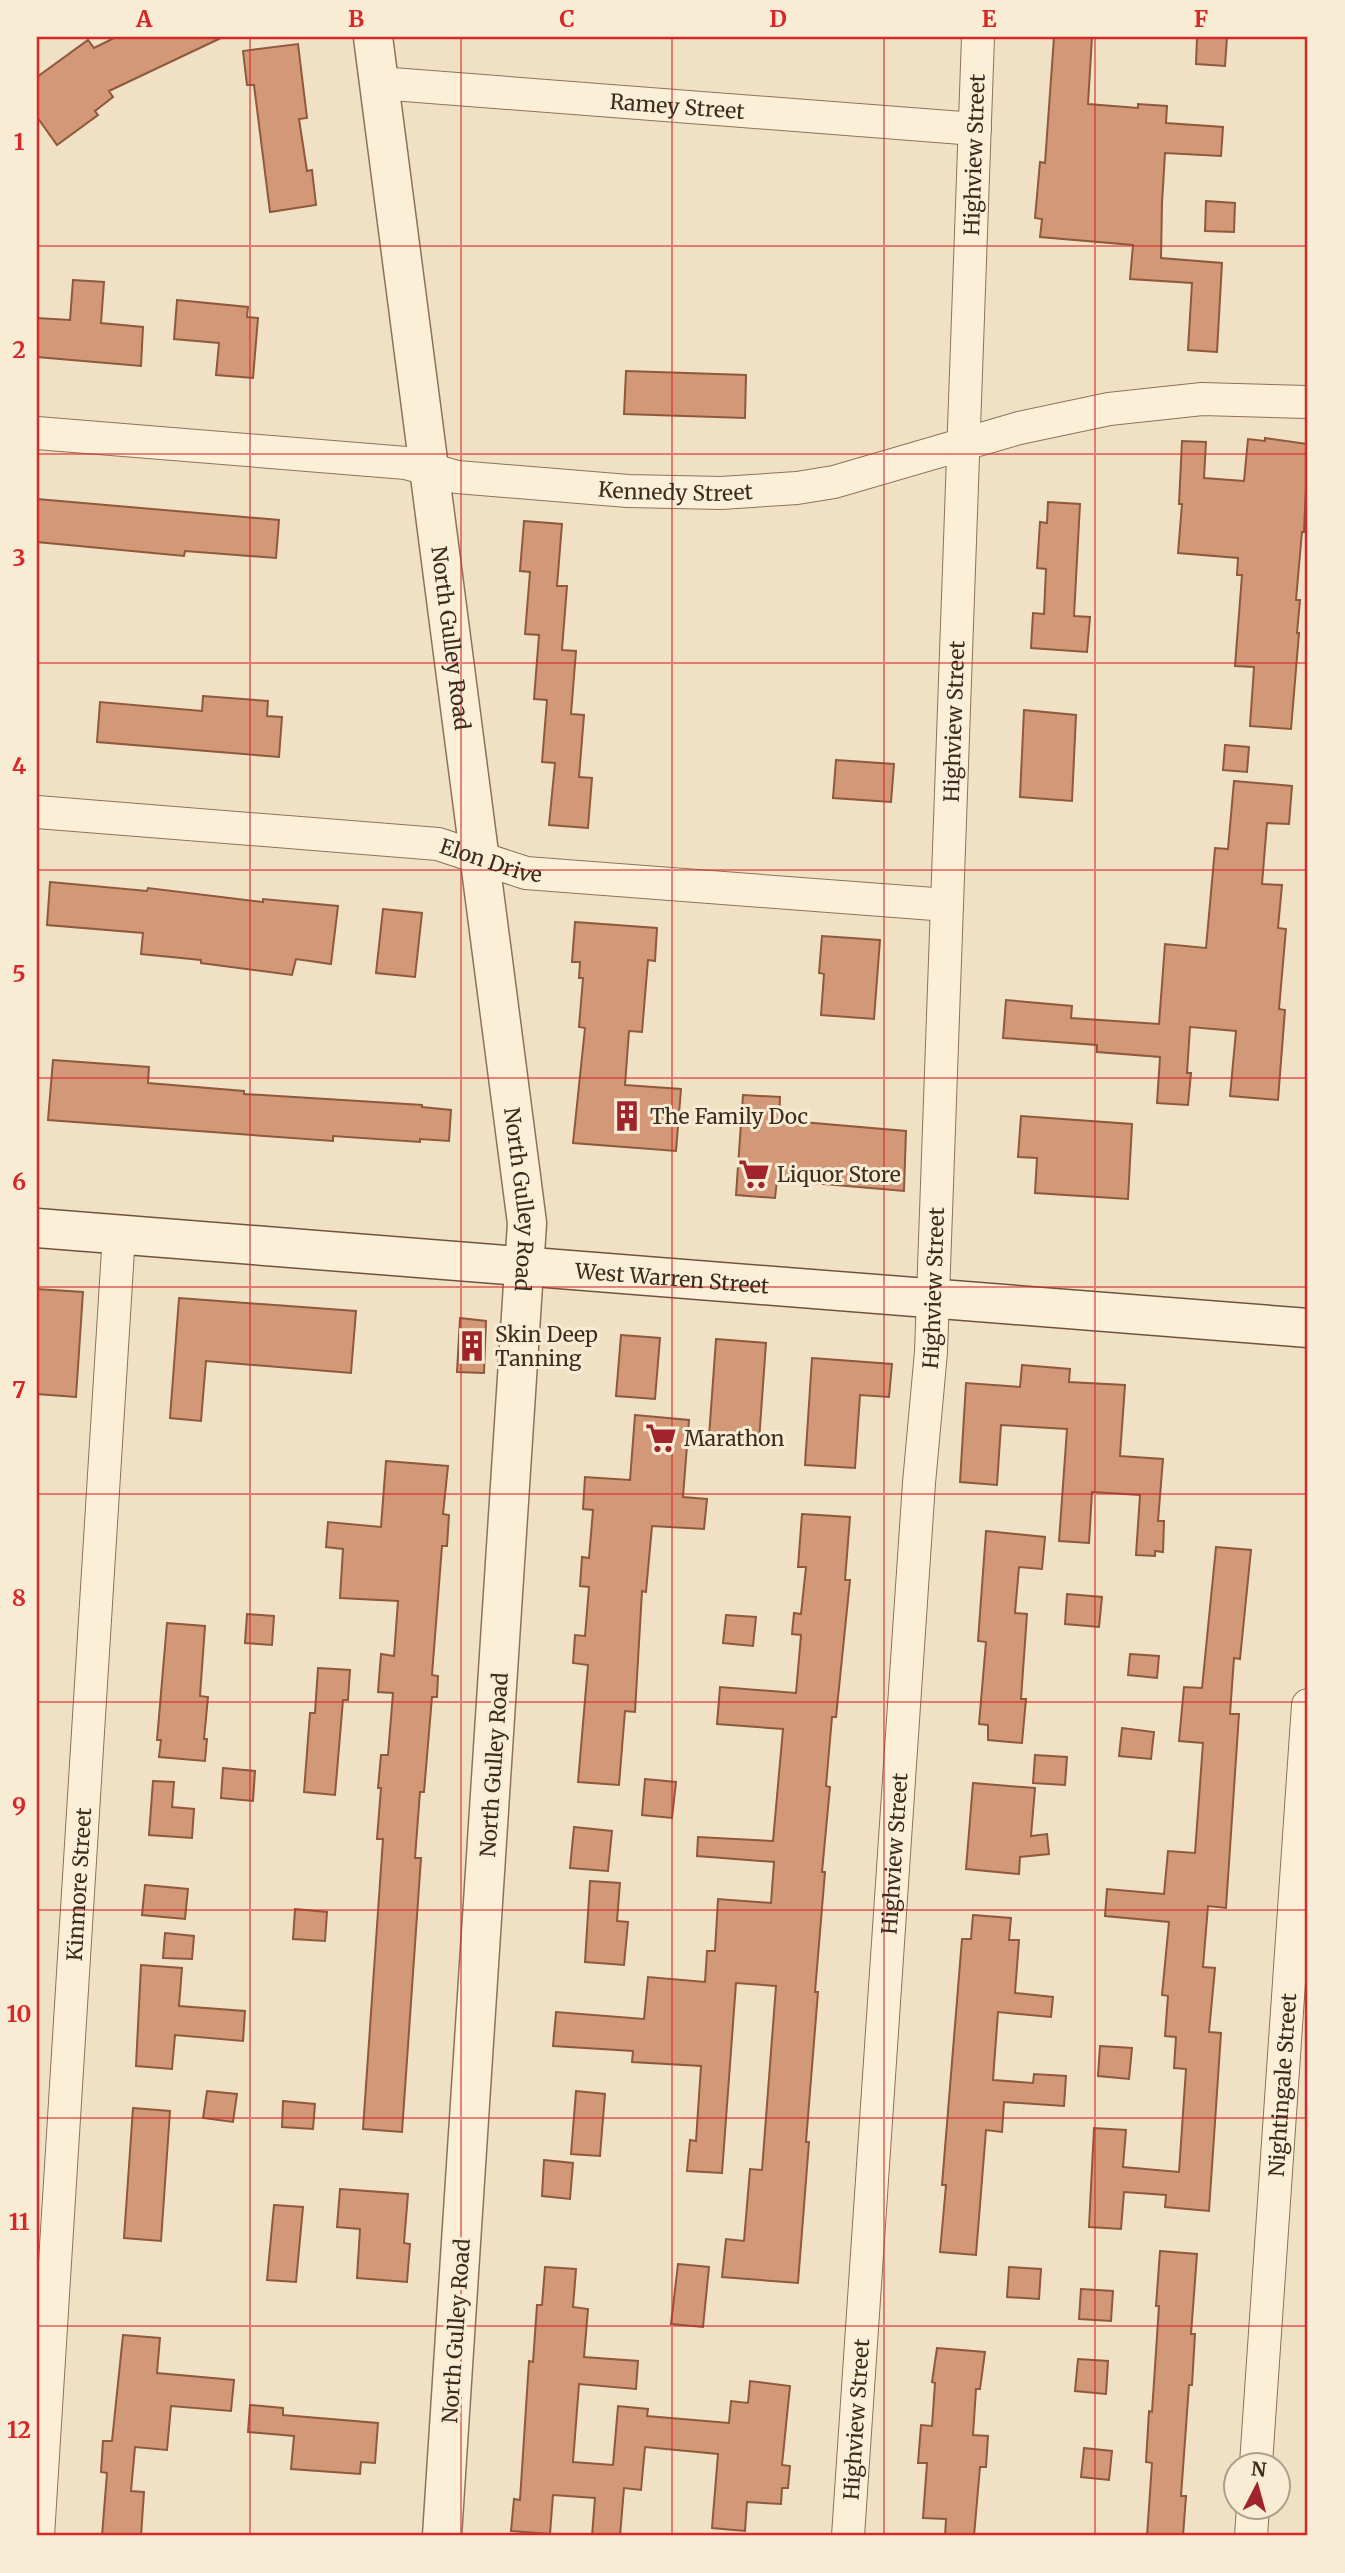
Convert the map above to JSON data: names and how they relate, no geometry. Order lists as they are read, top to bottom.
{
  "streets": {
    "street": [
      "Ramey Street",
      "Highview Street",
      "Kennedy Street",
      "North Gulley Road",
      "Elon Drive",
      "West Warren Street",
      "Kinmore Street",
      "Nightingale Street"
    ]
  },
  "crossings": [
    ["Ramey Street", "Highview Street"],
    ["Ramey Street", "North Gulley Road"],
    ["Highview Street", "Kennedy Street"],
    ["Highview Street", "Elon Drive"],
    ["Highview Street", "West Warren Street"],
    ["Kennedy Street", "North Gulley Road"],
    ["North Gulley Road", "Elon Drive"],
    ["North Gulley Road", "West Warren Street"],
    ["West Warren Street", "Kinmore Street"]
  ],
  "places": {
    "building": ["The Family Doc", "Skin Deep Tanning"],
    "supermarket": ["Liquor Store", "Marathon"]
  },
  "north": "top",
  "grid": {
    "columns": [
      "A",
      "B",
      "C",
      "D",
      "E",
      "F"
    ],
    "rows": [
      "1",
      "2",
      "3",
      "4",
      "5",
      "6",
      "7",
      "8",
      "9",
      "10",
      "11",
      "12"
    ]
  }
}
